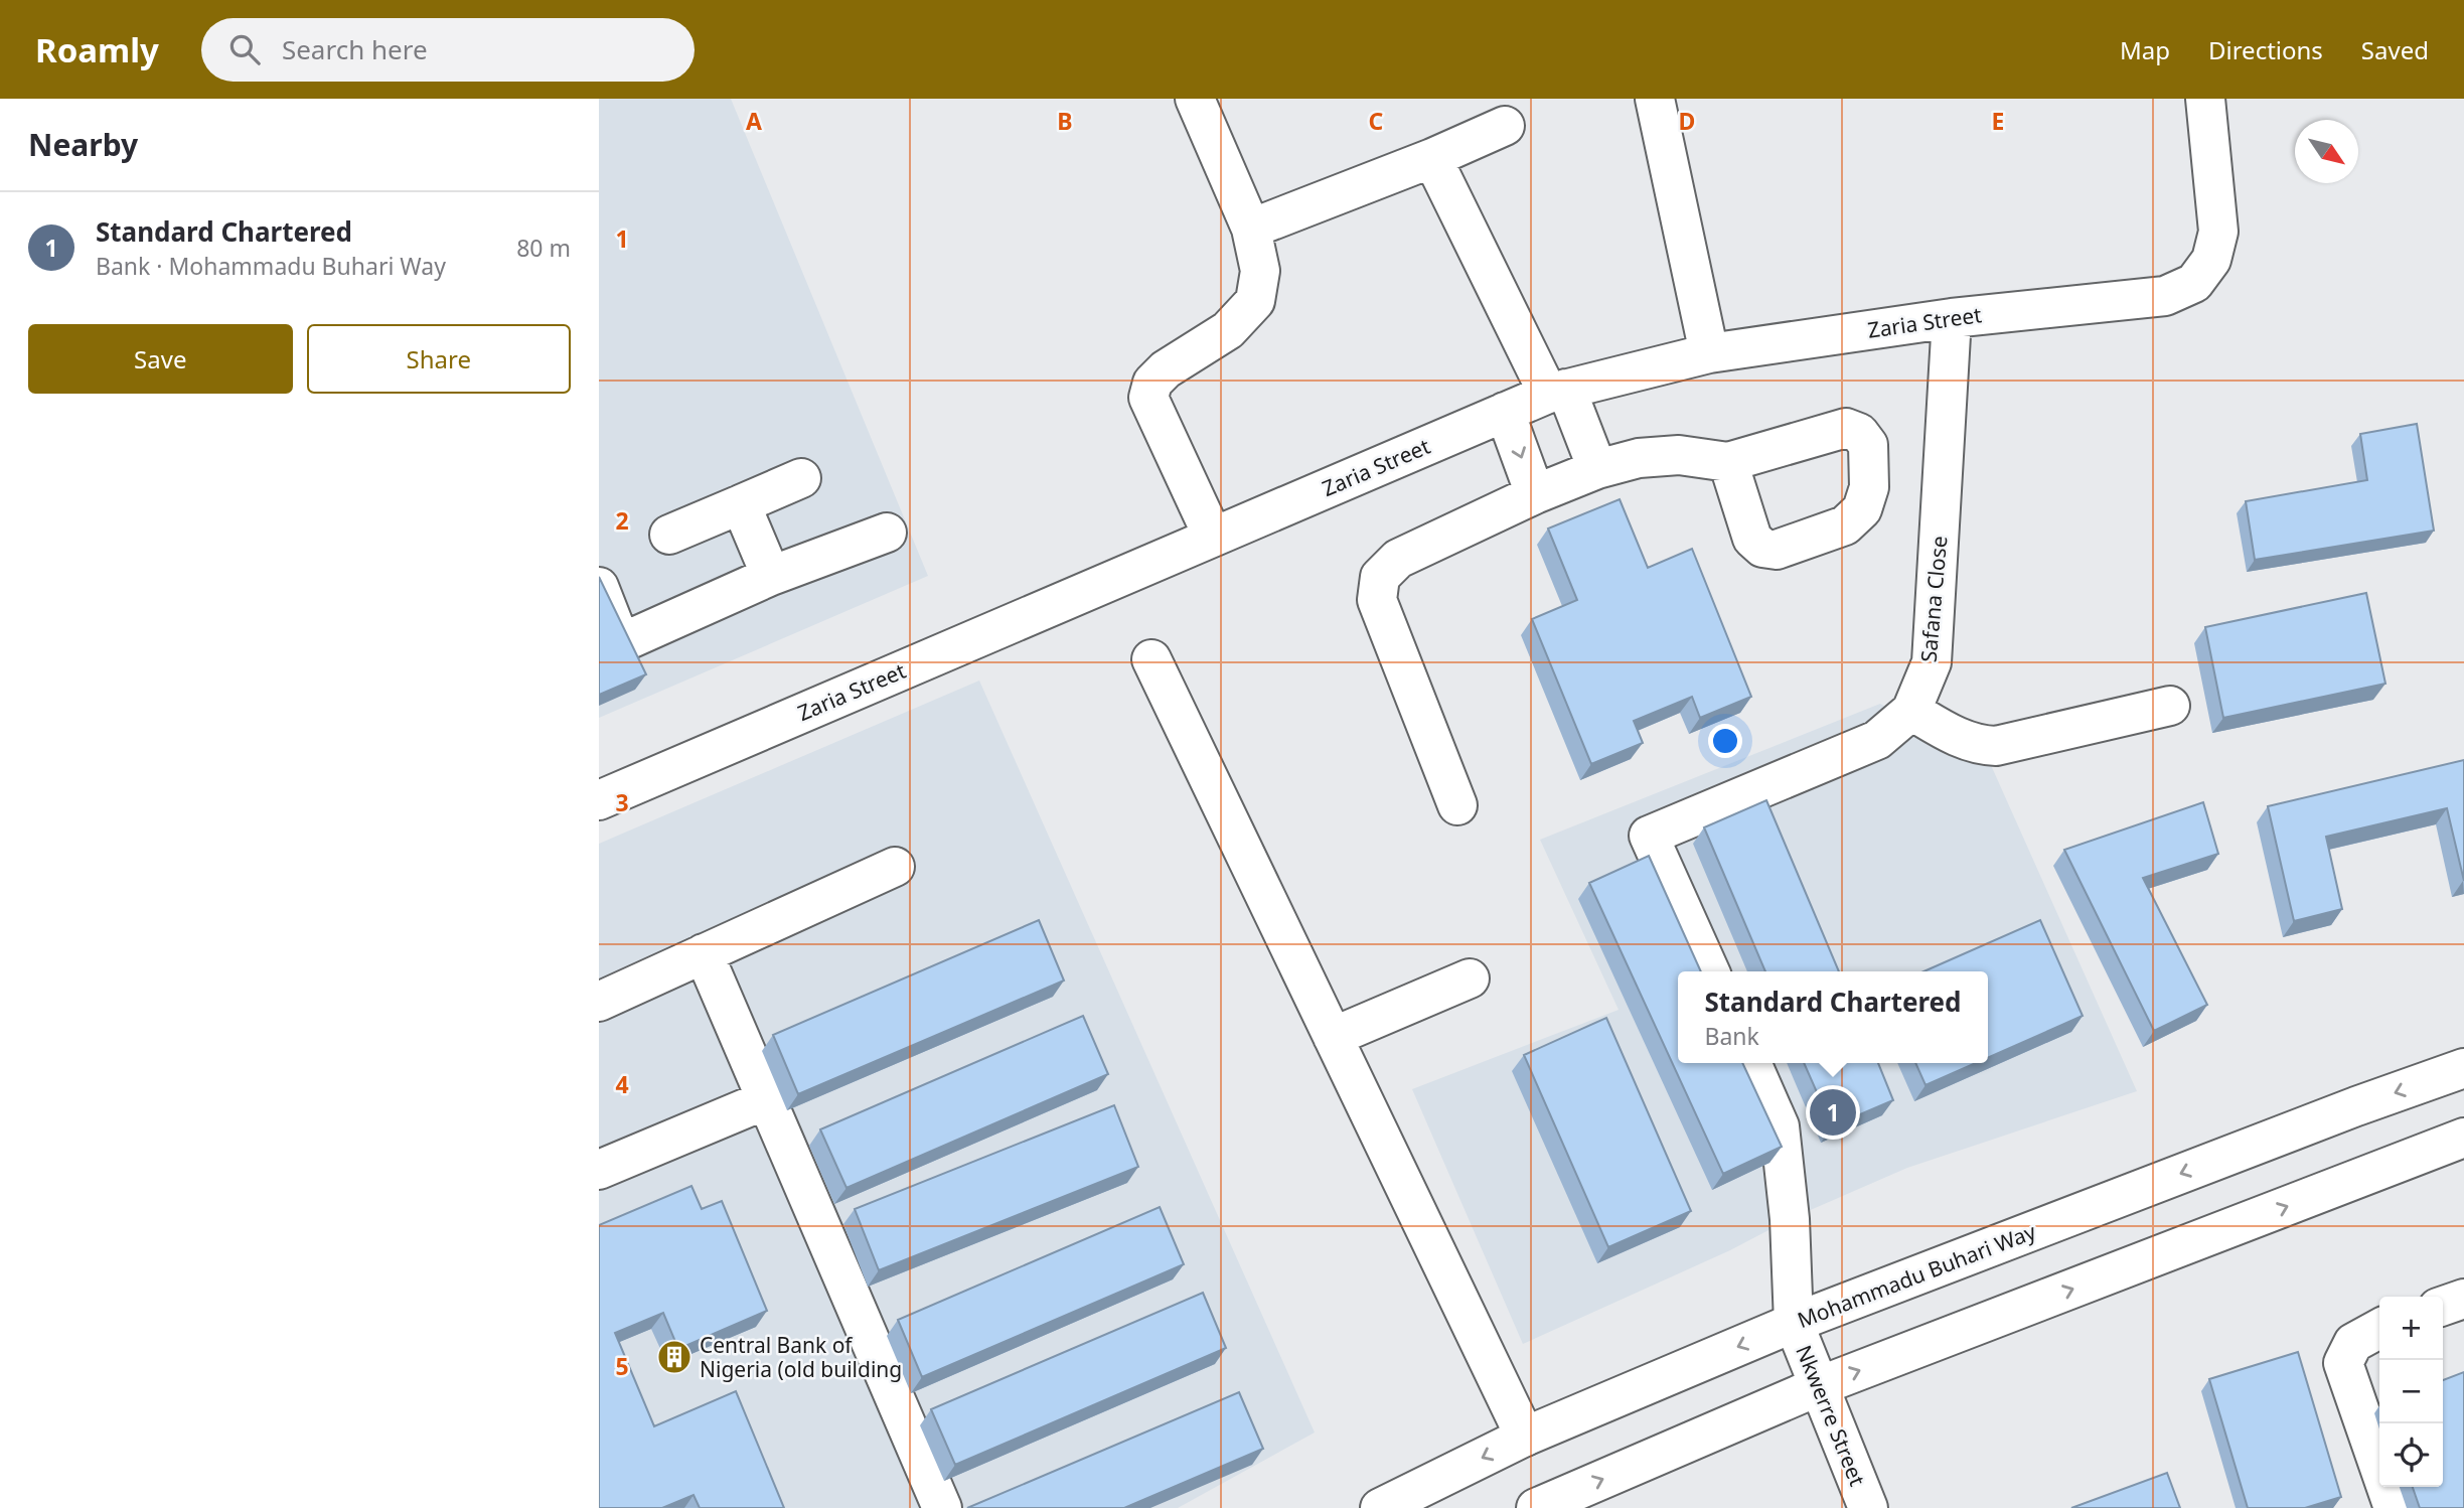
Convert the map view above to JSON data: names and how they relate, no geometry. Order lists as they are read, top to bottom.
{
  "streets": {
    "street": [
      "Zaria Street",
      "Safana Close",
      "Mohammadu Buhari Way",
      "Nkwerre Street"
    ]
  },
  "crossings": [
    ["Zaria Street", "Safana Close"],
    ["Mohammadu Buhari Way", "Nkwerre Street"]
  ],
  "places": {
    "building": ["Central Bank of Nigeria (old building"]
  },
  "north": "bottom right",
  "page": {
    "header": "Roamly",
    "search": "Search here",
    "nav": ["Map", "Directions", "Saved"],
    "heading": "Nearby",
    "list": [
      {
        "mark": "1",
        "name": "Standard Chartered",
        "note": "Bank · Mohammadu Buhari Way",
        "value": "80 m"
      }
    ],
    "buttons": ["Save", "Share"],
    "popup": ["Standard Chartered", "Bank"],
    "pins": "1",
    "map_buttons": ["+", "−"]
  },
  "grid": {
    "columns": [
      "A",
      "B",
      "C",
      "D",
      "E"
    ],
    "rows": [
      "1",
      "2",
      "3",
      "4",
      "5"
    ]
  }
}
